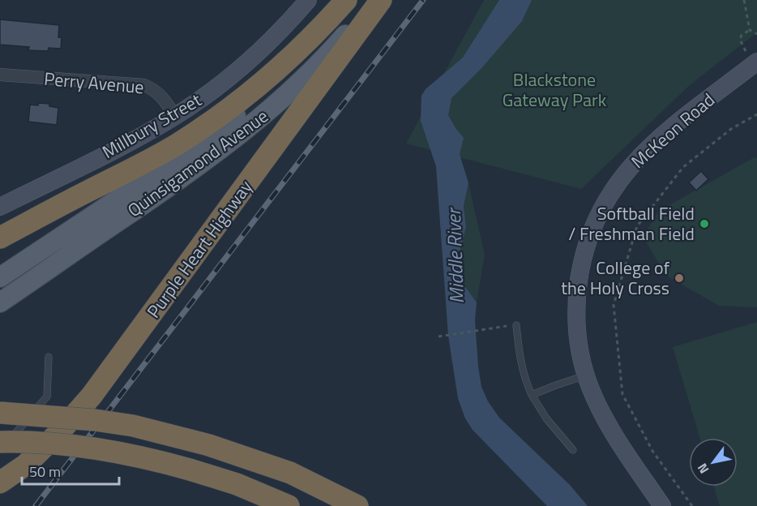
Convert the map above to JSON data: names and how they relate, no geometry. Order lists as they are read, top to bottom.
{
  "streets": {
    "highway": ["Purple Heart Highway"],
    "main road": ["Millbury Street", "McKeon Road", "Quinsigamond Avenue"],
    "street": ["Perry Avenue"]
  },
  "crossings": [
    ["Perry Avenue", "Millbury Street"]
  ],
  "water": ["Middle River"],
  "parks": ["Blackstone Gateway Park"],
  "places": ["Softball Field / Freshman Field", "College of the Holy Cross"],
  "scale_bar": "50 m",
  "north": "bottom left"
}
